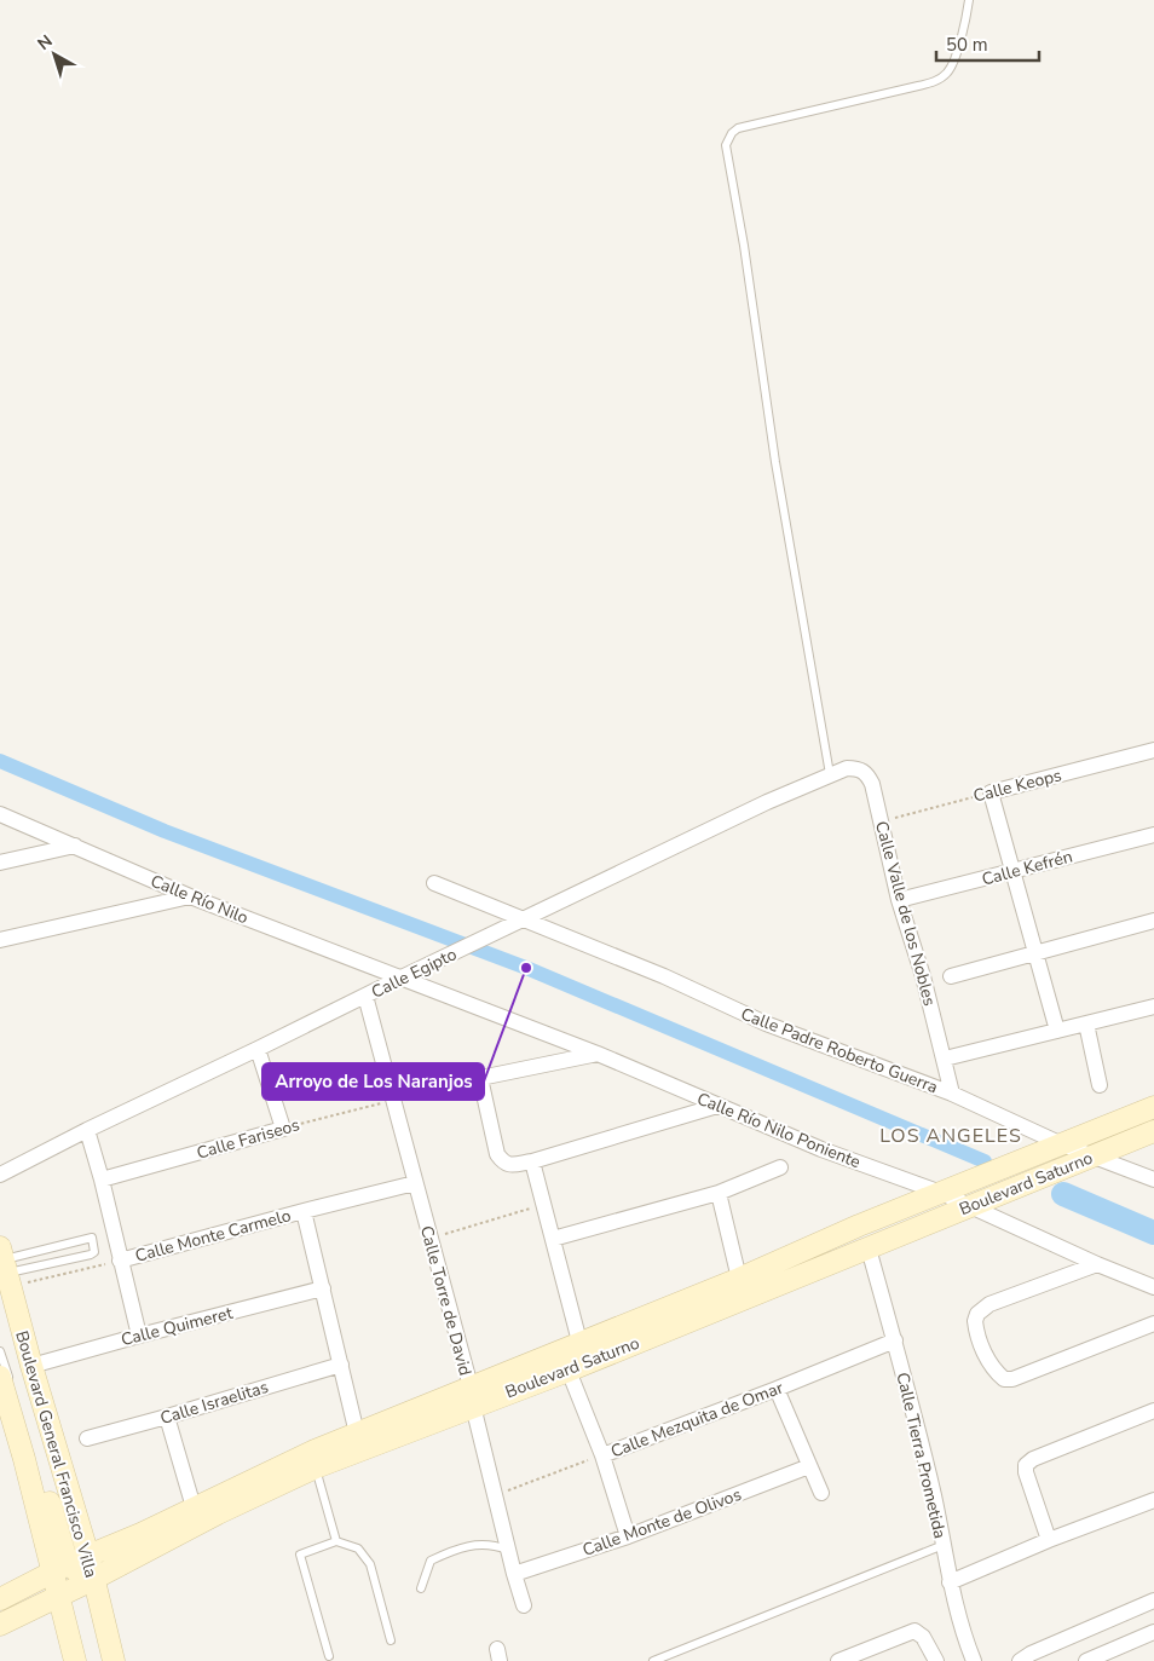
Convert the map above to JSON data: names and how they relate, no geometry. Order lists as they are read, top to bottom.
{
  "streets": {
    "street": [
      "Calle Keops",
      "Calle Kefrén",
      "Calle Río Nilo",
      "Calle Valle de los Nobles",
      "Calle Egipto",
      "Calle Padre Roberto Guerra",
      "Calle Río Nilo Poniente",
      "Calle Fariseos",
      "Boulevard Saturno",
      "Calle Monte Carmelo",
      "Calle Torre de David",
      "Calle Quimeret",
      "Calle Israelitas",
      "Calle Mezquita de Omar",
      "Boulevard General Francisco Villa",
      "Calle Tierra Prometida",
      "Calle Monte de Olivos"
    ]
  },
  "crossings": [
    ["Calle Keops", "Calle Valle de los Nobles"],
    ["Calle Kefrén", "Calle Valle de los Nobles"],
    ["Calle Río Nilo", "Calle Egipto"],
    ["Calle Río Nilo", "Calle Río Nilo Poniente"],
    ["Calle Valle de los Nobles", "Calle Egipto"],
    ["Calle Valle de los Nobles", "Calle Padre Roberto Guerra"],
    ["Calle Egipto", "Calle Padre Roberto Guerra"],
    ["Calle Egipto", "Calle Río Nilo Poniente"],
    ["Calle Egipto", "Calle Torre de David"],
    ["Calle Padre Roberto Guerra", "Boulevard Saturno"],
    ["Calle Río Nilo Poniente", "Boulevard Saturno"],
    ["Calle Fariseos", "Calle Torre de David"],
    ["Boulevard Saturno", "Calle Torre de David"],
    ["Boulevard Saturno", "Boulevard General Francisco Villa"],
    ["Boulevard Saturno", "Calle Tierra Prometida"],
    ["Calle Monte Carmelo", "Calle Torre de David"],
    ["Calle Monte Carmelo", "Boulevard General Francisco Villa"],
    ["Calle Torre de David", "Calle Mezquita de Omar"],
    ["Calle Torre de David", "Calle Monte de Olivos"],
    ["Calle Quimeret", "Boulevard General Francisco Villa"],
    ["Calle Mezquita de Omar", "Calle Tierra Prometida"]
  ],
  "districts": ["LOS ANGELES"],
  "places": ["Arroyo de Los Naranjos"],
  "scale_bar": "50 m",
  "north": "top left"
}
